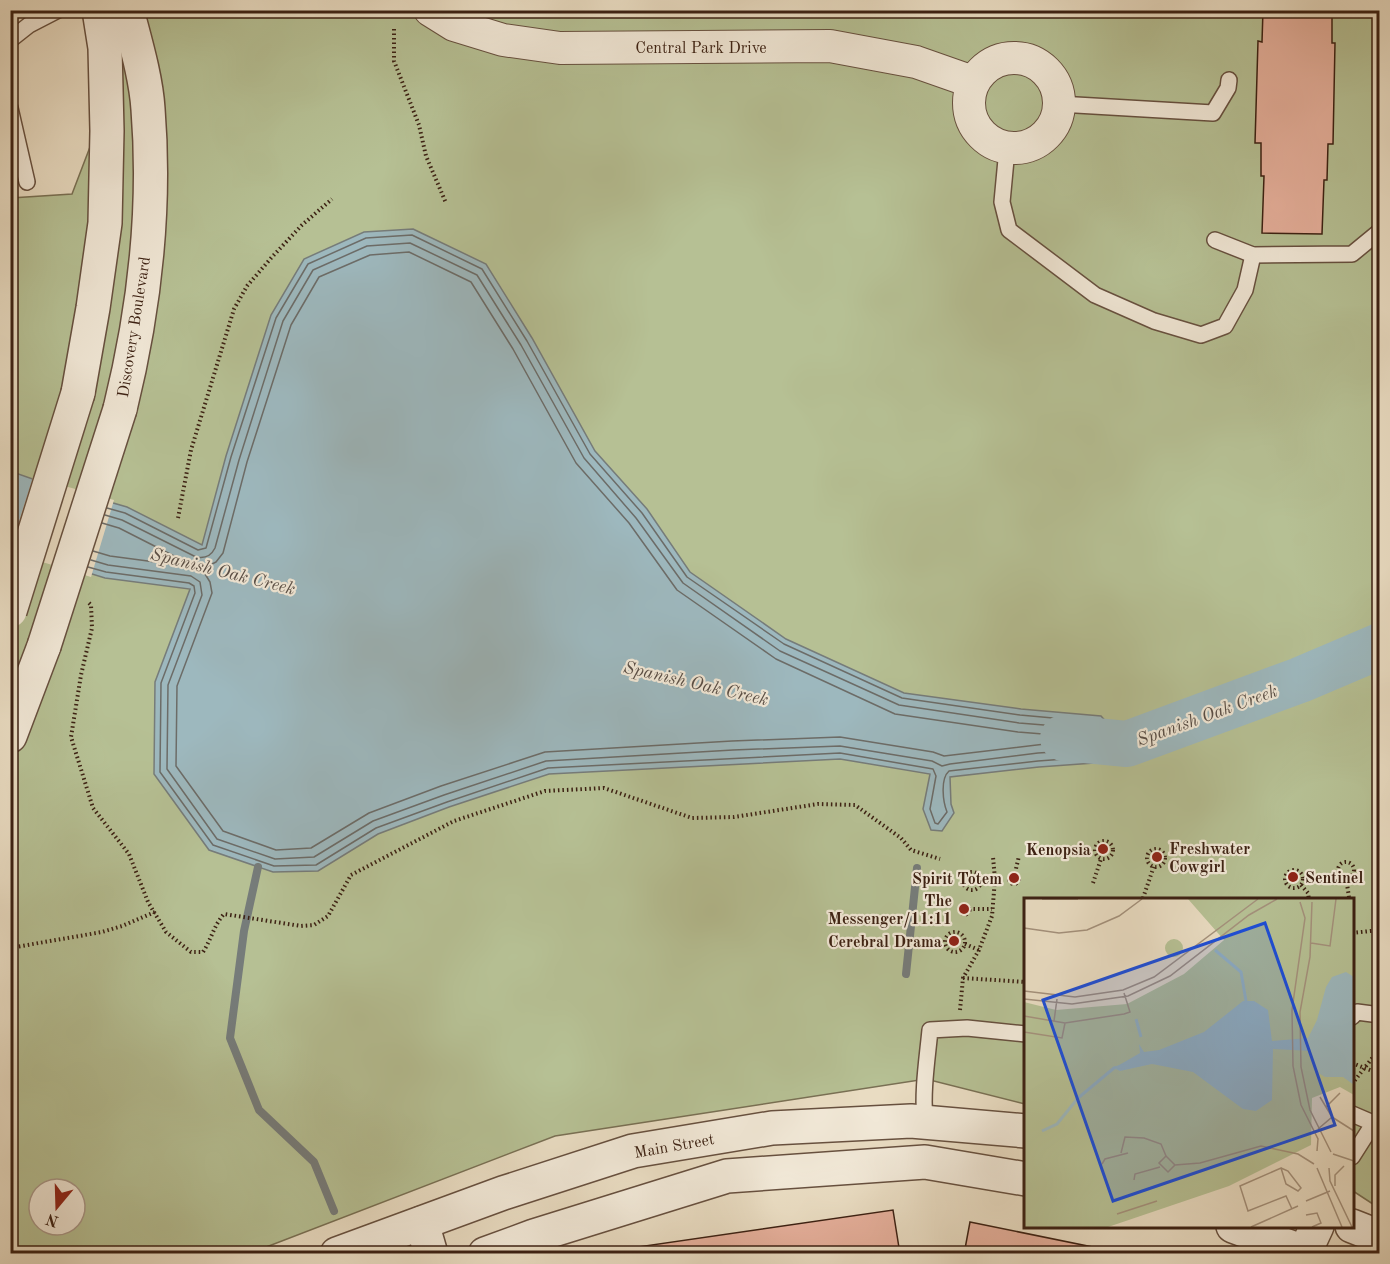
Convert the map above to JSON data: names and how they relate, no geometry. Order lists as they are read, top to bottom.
{
  "streets": {
    "street": ["Central Park Drive", "Discovery Boulevard", "Main Street"]
  },
  "water": ["Spanish Oak Creek"],
  "places": [
    "Kenopsia",
    "Freshwater Cowgirl",
    "Sentinel",
    "Spirit Totem",
    "The Messenger/11:11",
    "Cerebral Drama"
  ],
  "north": "bottom"
}
